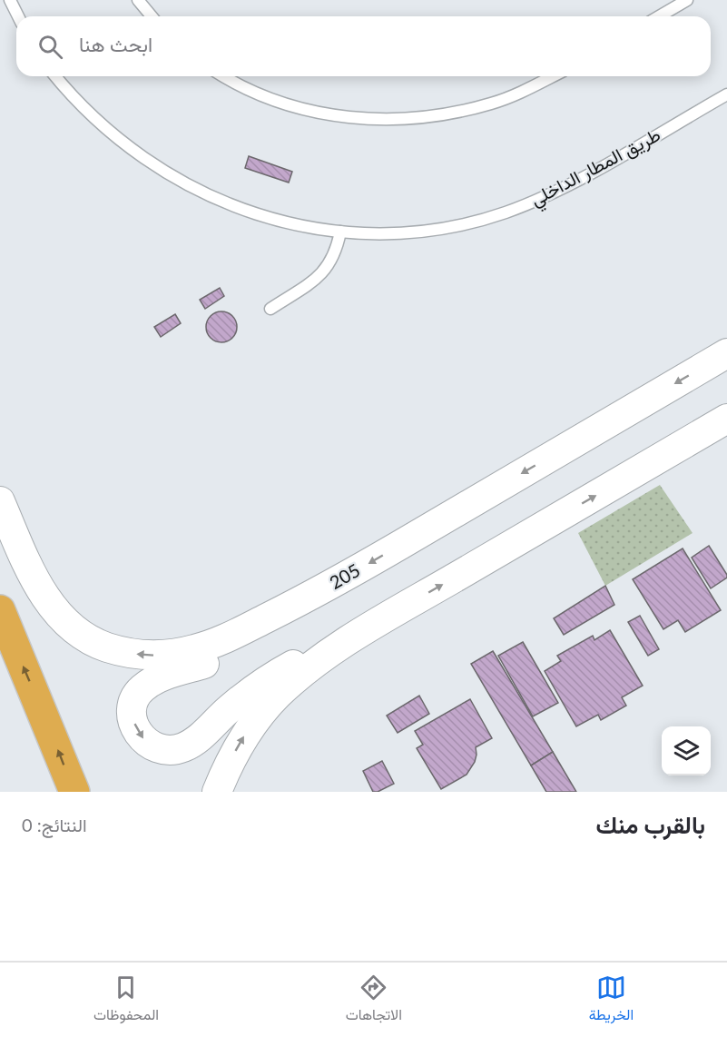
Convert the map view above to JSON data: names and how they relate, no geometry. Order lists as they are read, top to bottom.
{
  "streets": {
    "street": ["205"],
    "lane": ["طريق المطار الداخلي"]
  },
  "page": {
    "search": "ابحث هنا",
    "heading": ["بالقرب منك", "النتائج: 0"],
    "nav": ["الخريطة", "الاتجاهات", "المحفوظات"]
  }
}
